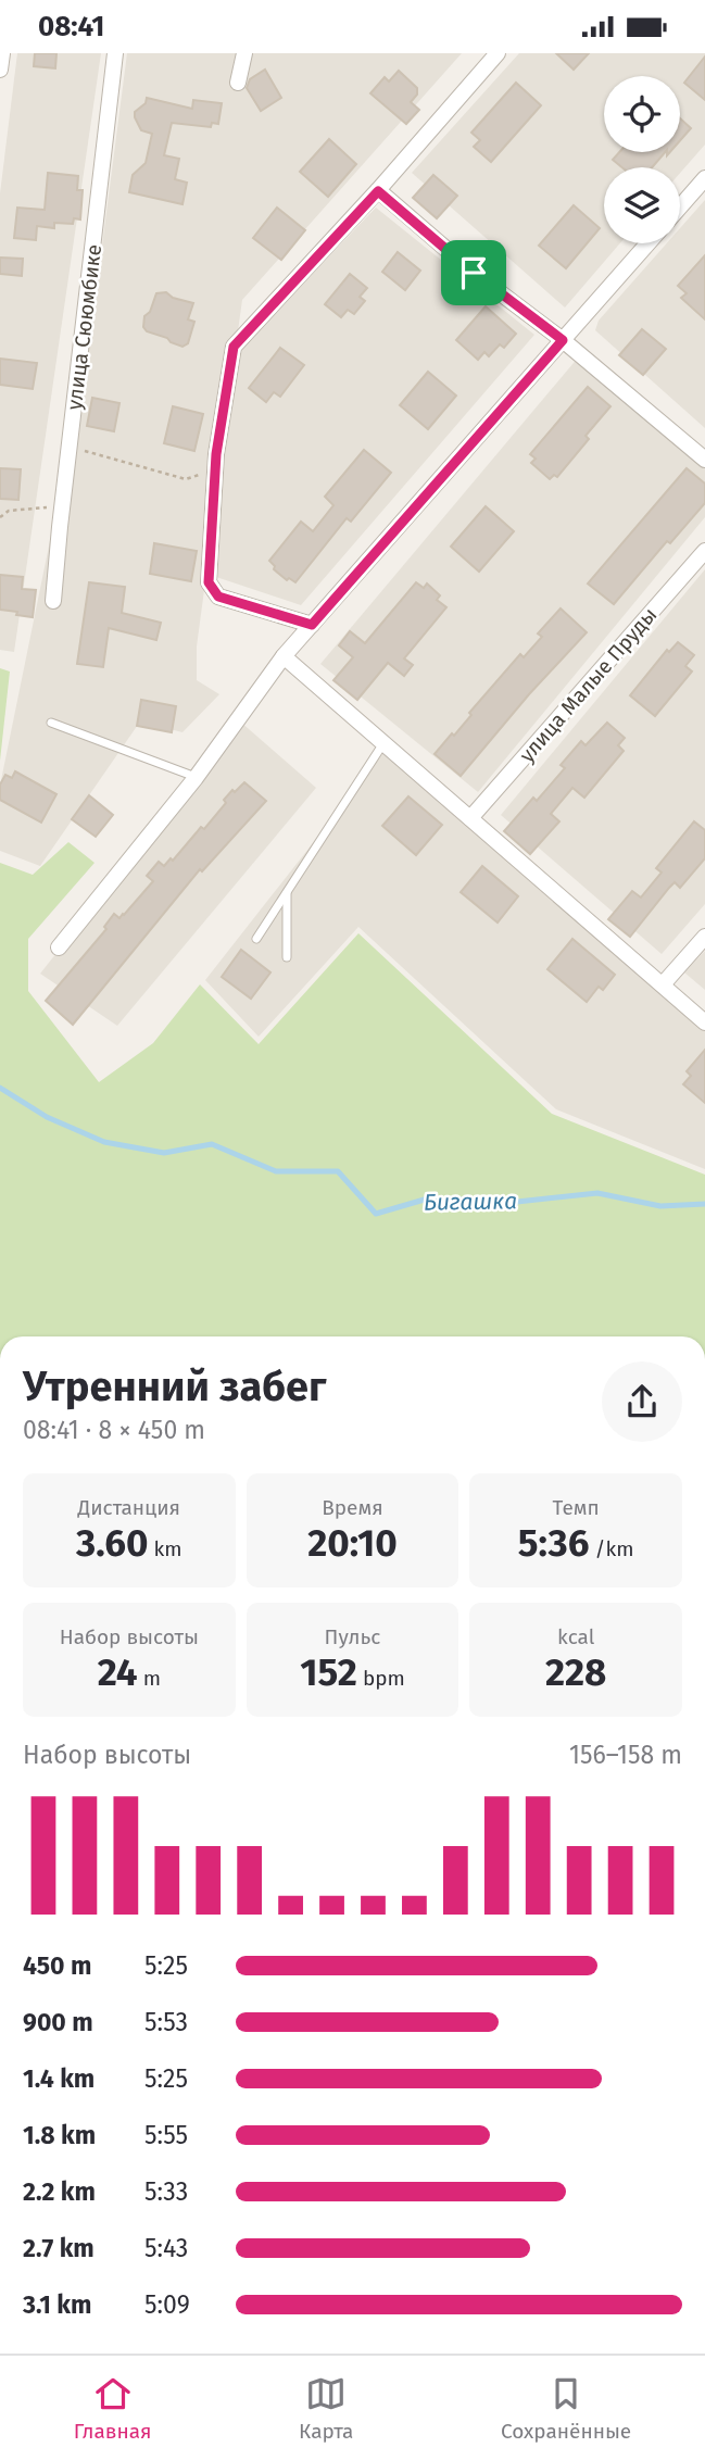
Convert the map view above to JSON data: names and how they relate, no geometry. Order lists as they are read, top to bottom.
{
  "streets": {
    "street": ["улица Сююмбике", "улица Малые Пруды"]
  },
  "water": ["Бигашка"],
  "page": {
    "status": "08:41",
    "heading": ["Утренний забег", "08:41 · 8 × 450 m"],
    "stats": [
      ["Дистанция", "3.60 km"],
      ["Время", "20:10"],
      ["Темп", "5:36 /km"],
      ["Набор высоты", "24 m"],
      ["Пульс", "152 bpm"],
      ["kcal", "228"]
    ],
    "chart": ["Набор высоты", "156–158 m"],
    "list": [
      {
        "name": "450 m",
        "note": "5:25"
      },
      {
        "name": "900 m",
        "note": "5:53"
      },
      {
        "name": "1.4 km",
        "note": "5:25"
      },
      {
        "name": "1.8 km",
        "note": "5:55"
      },
      {
        "name": "2.2 km",
        "note": "5:33"
      },
      {
        "name": "2.7 km",
        "note": "5:43"
      },
      {
        "name": "3.1 km",
        "note": "5:09"
      }
    ],
    "tabs": ["Главная", "Карта", "Сохранённые"]
  }
}
